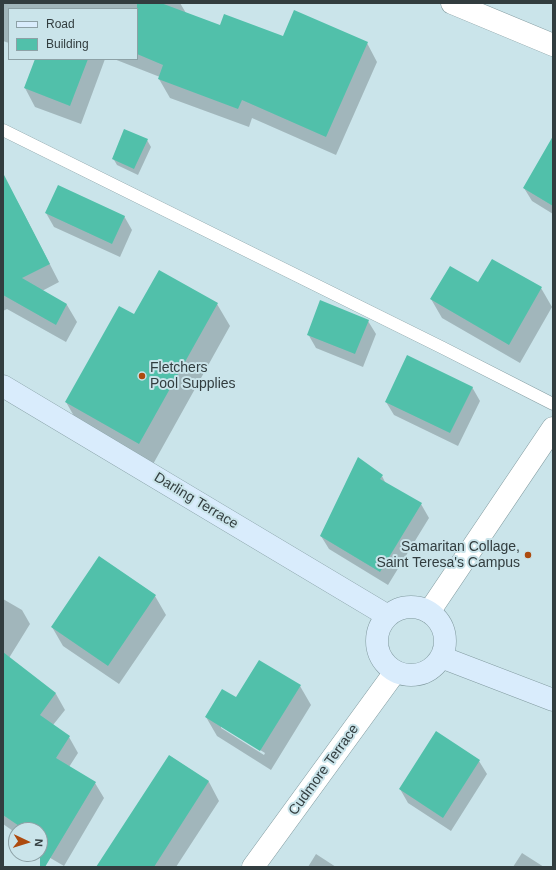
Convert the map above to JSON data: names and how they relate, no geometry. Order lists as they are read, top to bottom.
{
  "streets": {
    "main road": ["Darling Terrace"],
    "street": ["Cudmore Terrace"]
  },
  "crossings": [
    ["Darling Terrace", "Cudmore Terrace"]
  ],
  "places": ["Fletchers Pool Supplies", "Samaritan Collage, Saint Teresa's Campus"],
  "legend": ["Road", "Building"],
  "north": "right"
}
